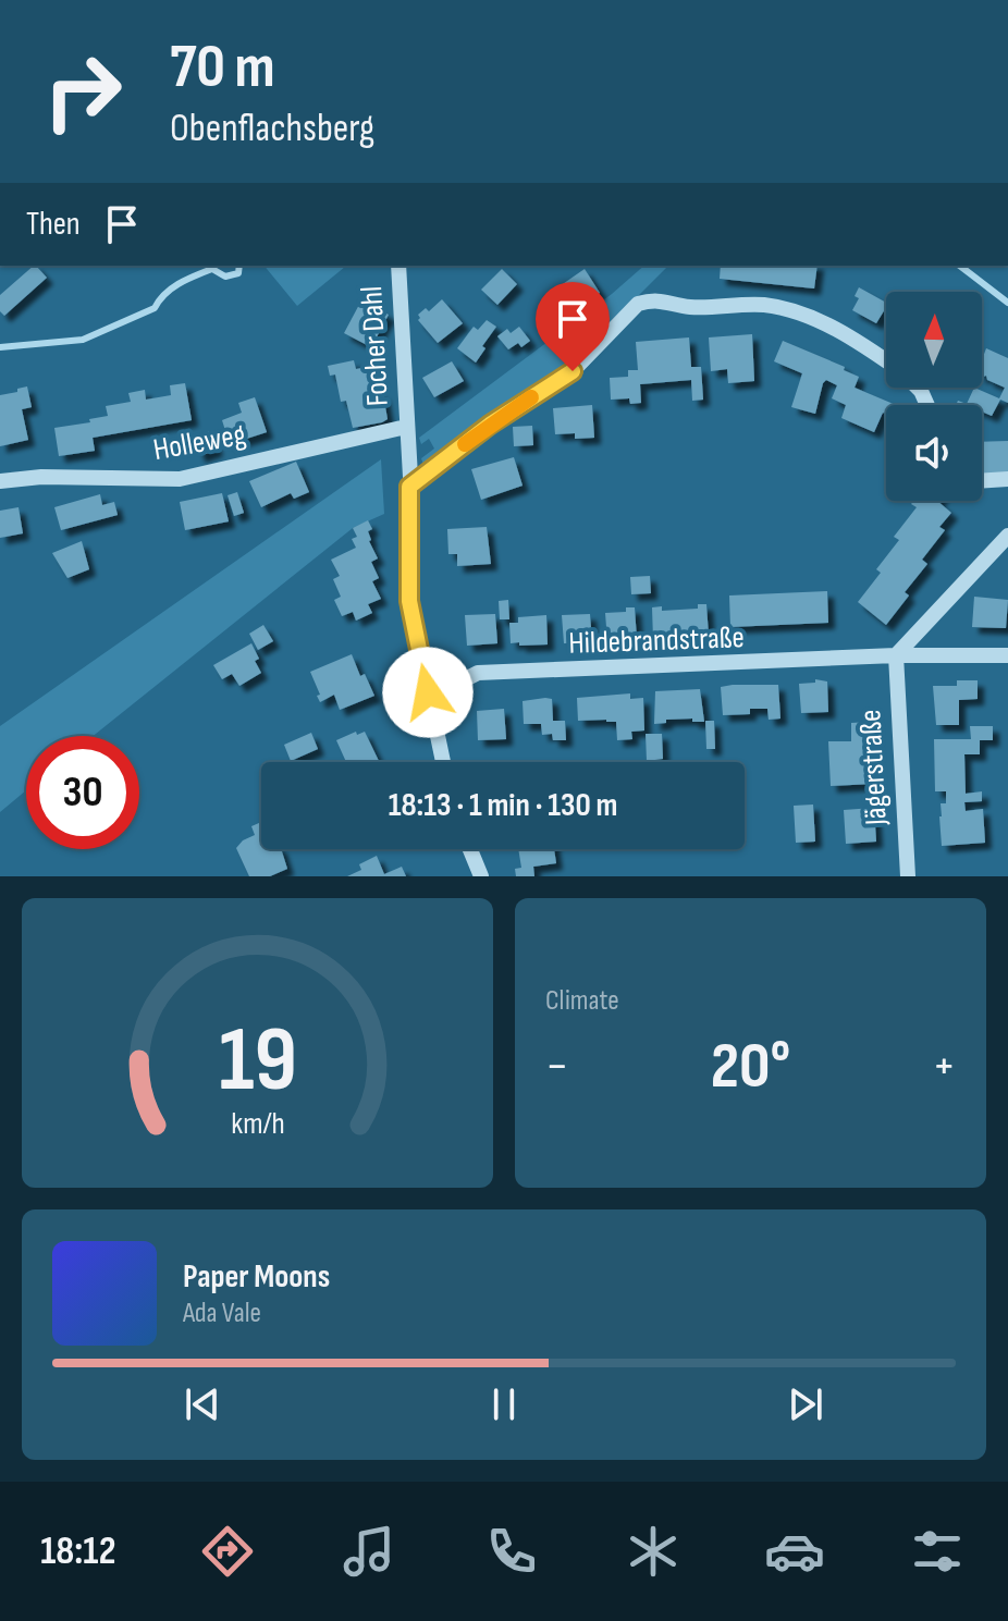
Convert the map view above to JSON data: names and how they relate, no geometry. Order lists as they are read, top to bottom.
{
  "streets": {
    "street": [
      "Focher Dahl",
      "Holleweg",
      "Hildebrandstraße",
      "Jägerstraße"
    ]
  },
  "crossings": [
    ["Focher Dahl", "Holleweg"],
    ["Focher Dahl", "Hildebrandstraße"],
    ["Hildebrandstraße", "Jägerstraße"]
  ],
  "north": "top",
  "page": {
    "turn": ["70 m", "Obenflachsberg"],
    "then": "Then",
    "limit": "30",
    "trip": "18:13 · 1 min · 130 m",
    "tile": "Climate",
    "heat": ["−", "20°", "+"],
    "song": ["Paper Moons", "Ada Vale"],
    "tabs": "18:12",
    "gauge": ["19", "km/h"]
  }
}
